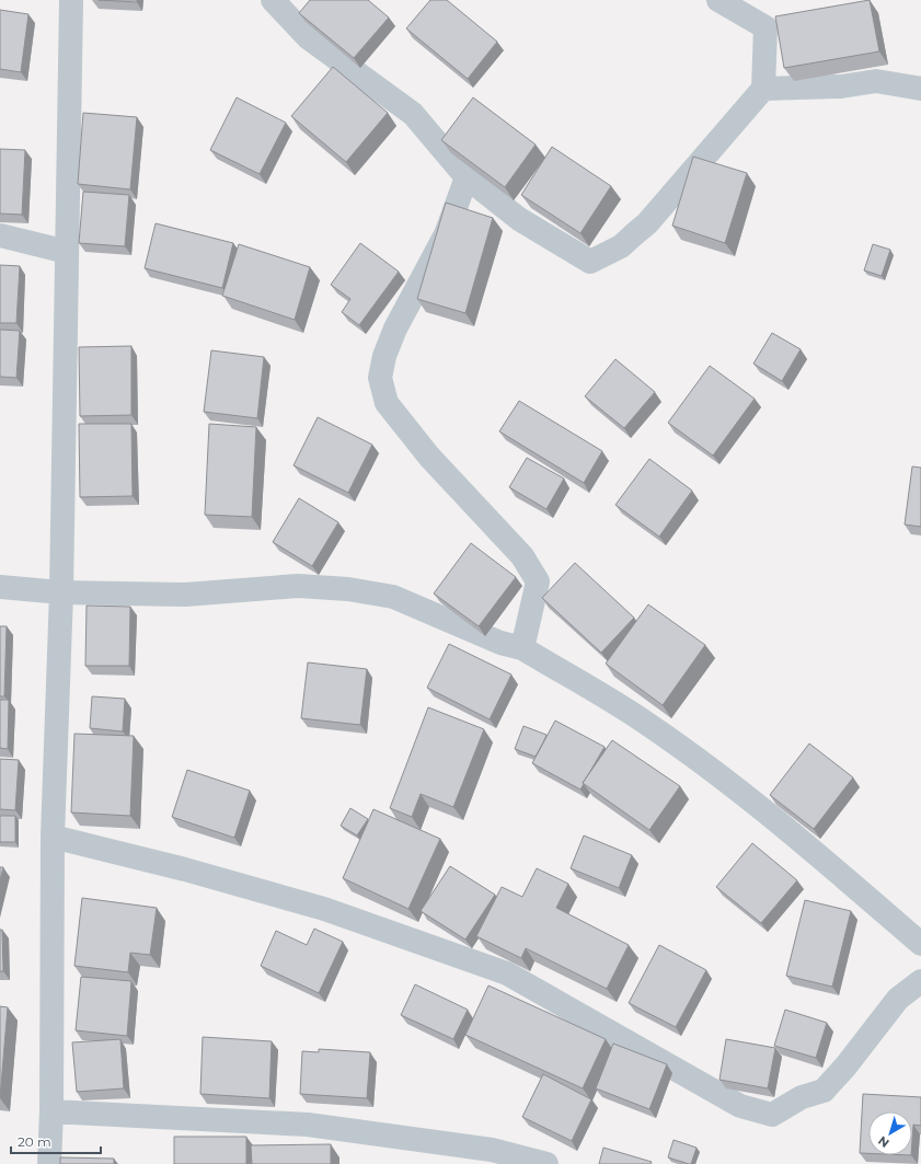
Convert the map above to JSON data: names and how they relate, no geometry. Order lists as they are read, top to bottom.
{
  "scale_bar": "20 m",
  "north": "bottom left"
}
